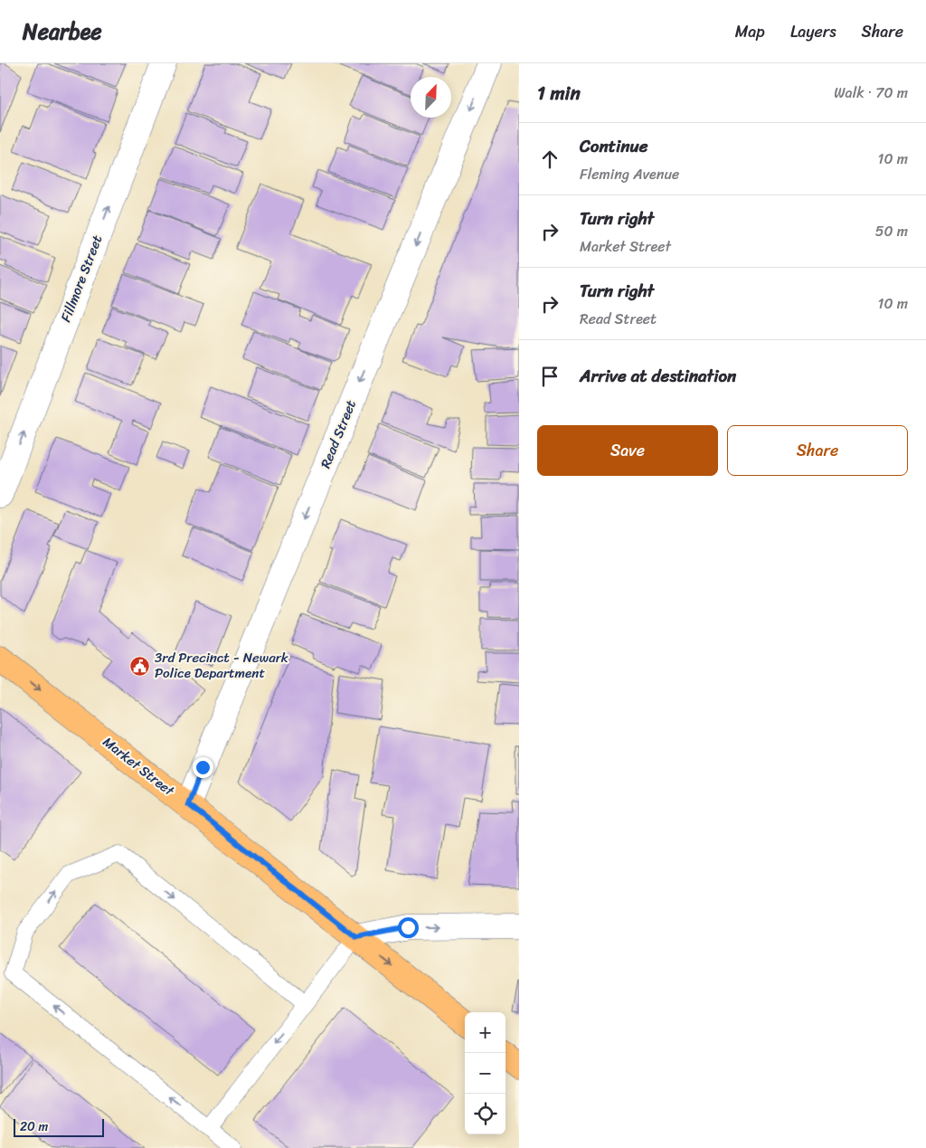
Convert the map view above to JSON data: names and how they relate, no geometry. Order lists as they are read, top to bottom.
{
  "streets": {
    "main road": ["Market Street"],
    "street": ["Fillmore Street", "Read Street"]
  },
  "crossings": [
    ["Read Street", "Market Street"]
  ],
  "one_way": ["Fillmore Street", "Read Street", "Market Street"],
  "places": {
    "public building": ["3rd Precinct - Newark Police Department"]
  },
  "scale_bar": "20 m",
  "north": "top right",
  "page": {
    "header": "Nearbee",
    "nav": ["Map", "Layers", "Share"],
    "heading": ["1 min", "Walk · 70 m"],
    "list": [
      ["Continue", "Fleming Avenue", "10 m"],
      ["Turn right", "Market Street", "50 m"],
      ["Turn right", "Read Street", "10 m"],
      "Arrive at destination"
    ],
    "buttons": ["Save", "Share"],
    "map_buttons": ["+", "−"],
    "scale": "20 m"
  }
}
